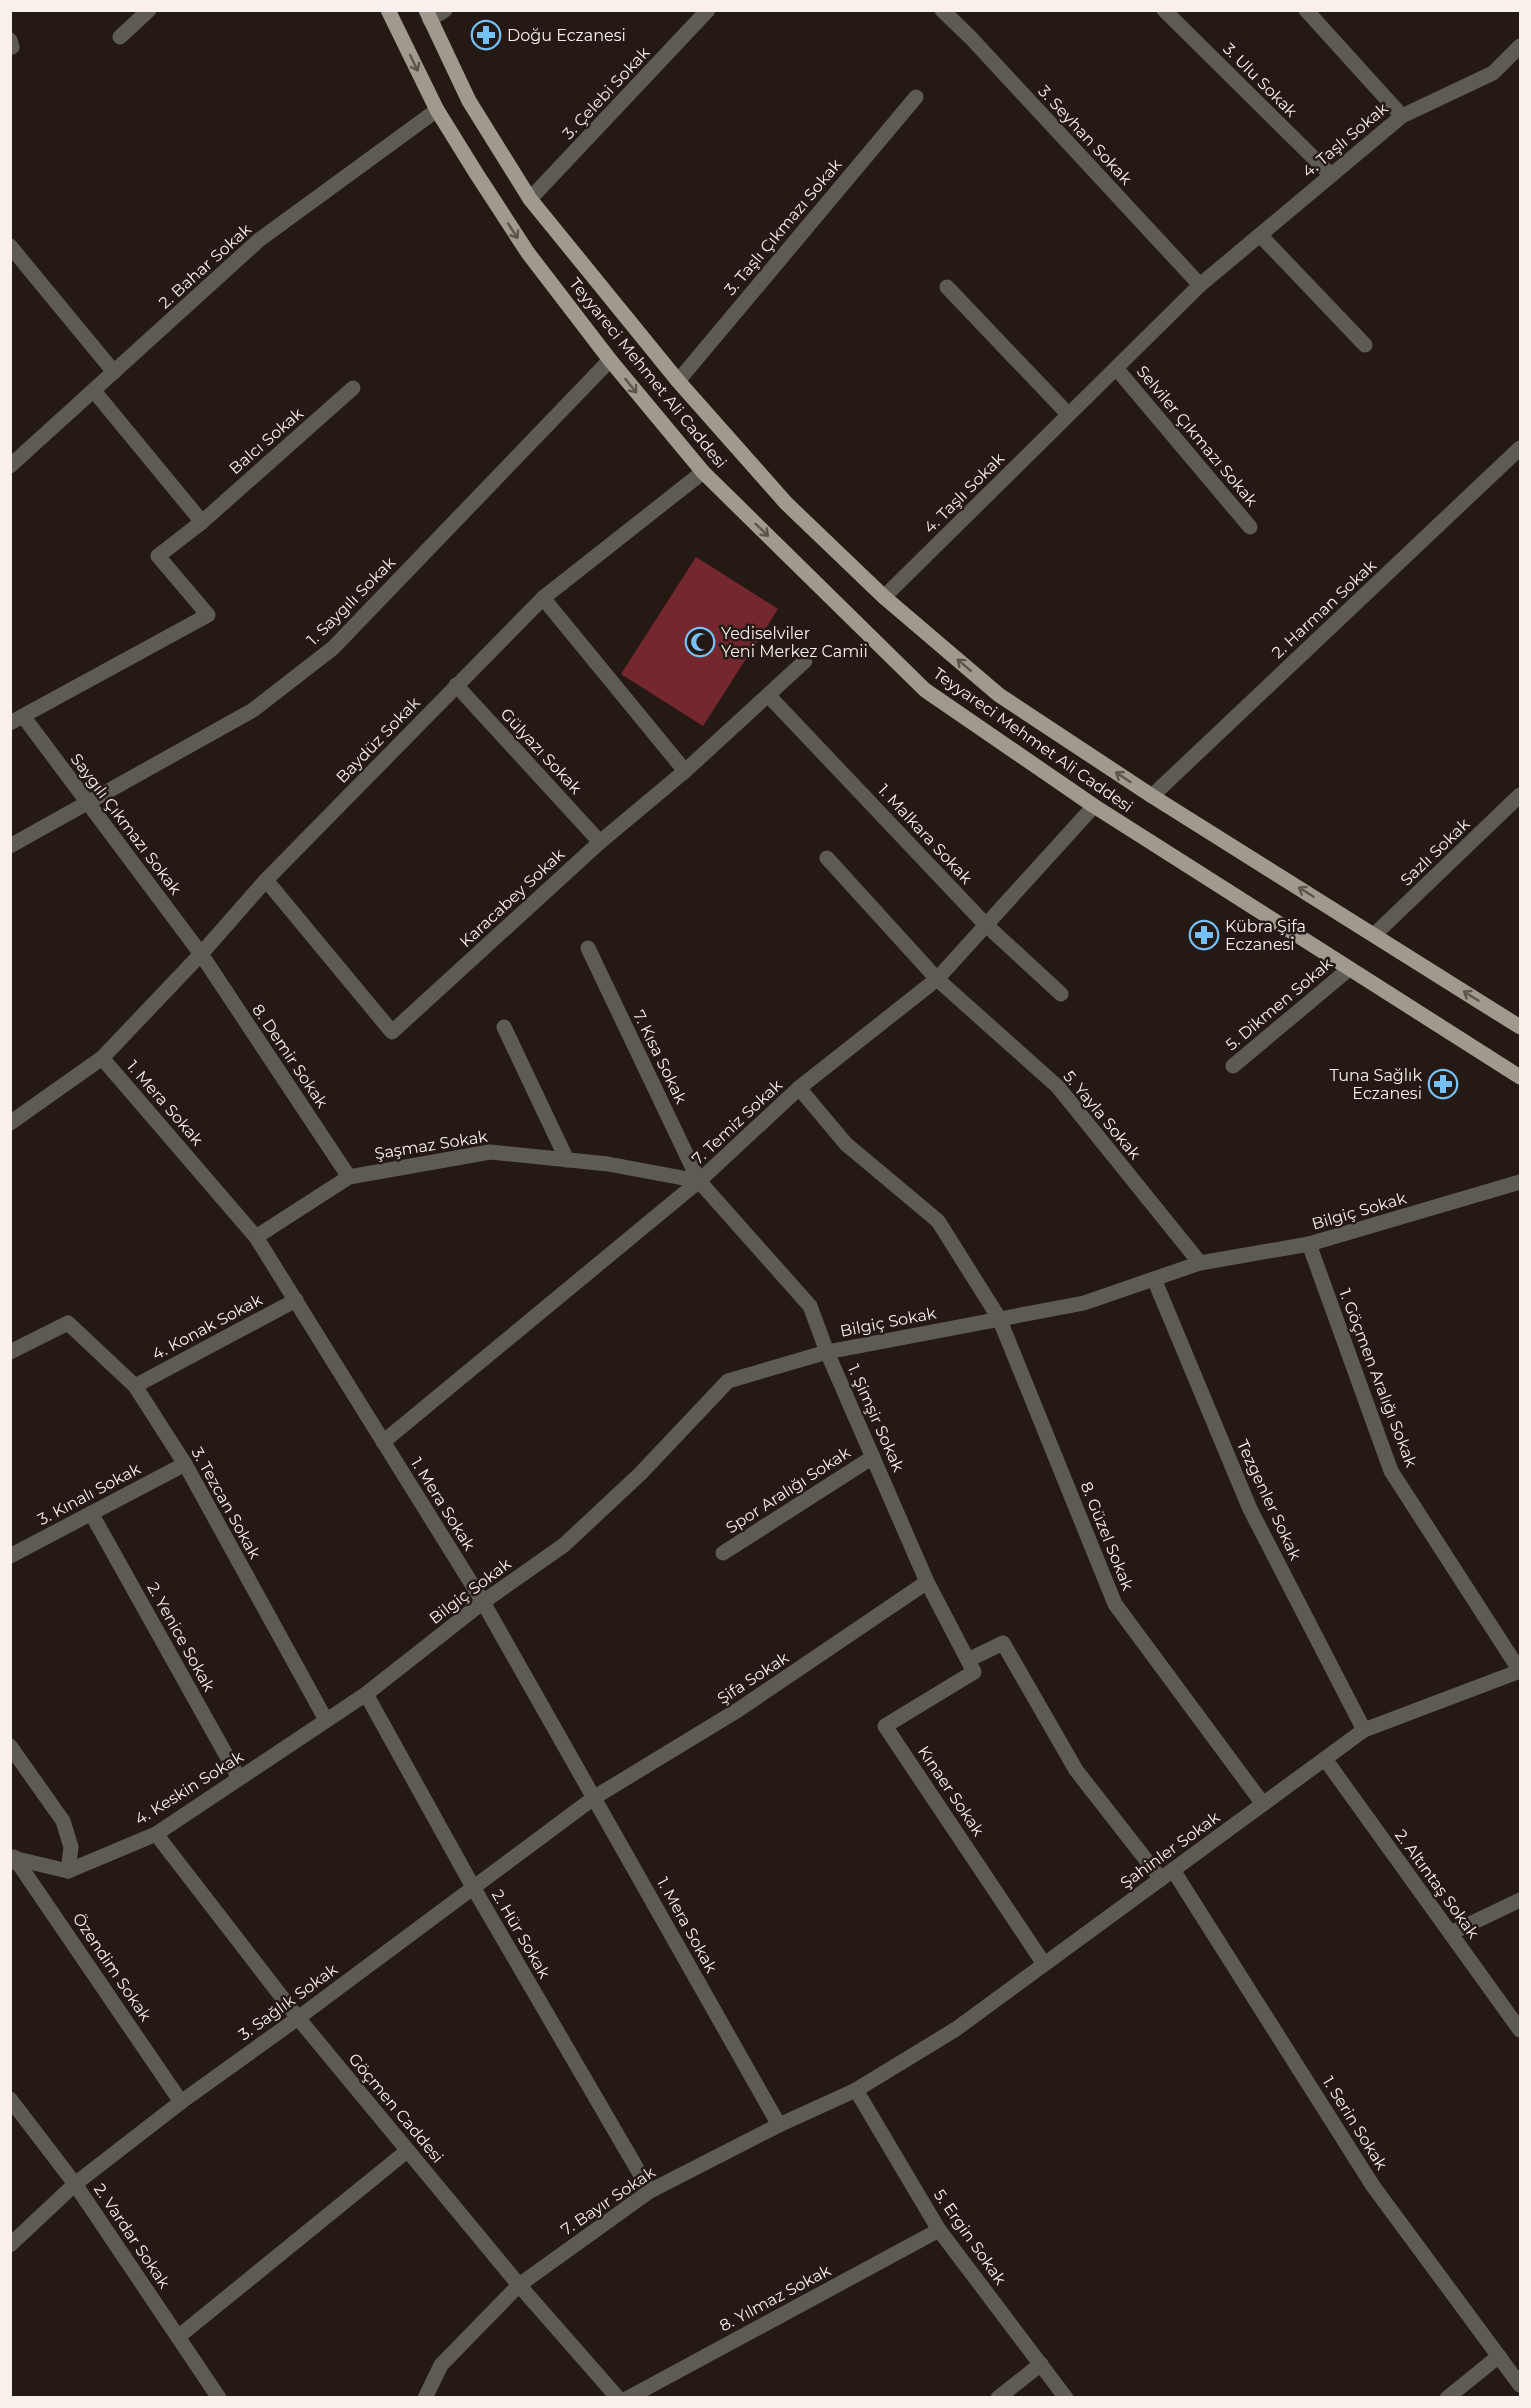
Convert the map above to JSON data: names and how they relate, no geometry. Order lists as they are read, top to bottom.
{
  "streets": {
    "main road": ["Teyyareci Mehmet Ali Caddesi"],
    "street": [
      "3. Ulu Sokak",
      "3. Çelebi Sokak",
      "3. Seyhan Sokak",
      "4. Taşlı Sokak",
      "3. Taşlı Çıkmazı Sokak",
      "2. Bahar Sokak",
      "Selviler Çıkmazı Sokak",
      "Balcı Sokak",
      "1. Saygılı Sokak",
      "2. Harman Sokak",
      "Baydüz Sokak",
      "Gülyazı Sokak",
      "Saygılı Çıkmazı Sokak",
      "1. Malkara Sokak",
      "Sazlı Sokak",
      "Karacabey Sokak",
      "5. Dikmen Sokak",
      "8. Demir Sokak",
      "7. Kısa Sokak",
      "1. Mera Sokak",
      "5. Yayla Sokak",
      "7. Temiz Sokak",
      "Şaşmaz Sokak",
      "Bilgiç Sokak",
      "4. Konak Sokak",
      "1. Göçmen Aralığı Sokak",
      "1. Şimşir Sokak",
      "Spor Aralığı Sokak",
      "3. Kınalı Sokak",
      "Tezgenler Sokak",
      "3. Tezcan Sokak",
      "8. Güzel Sokak",
      "2. Yenice Sokak",
      "Şifa Sokak",
      "4. Keskin Sokak",
      "Kınaer Sokak",
      "Şahinler Sokak",
      "2. Altıntaş Sokak",
      "2. Hür Sokak",
      "Özendim Sokak",
      "3. Sağlık Sokak",
      "Göçmen Caddesi",
      "1. Serin Sokak",
      "7. Bayır Sokak",
      "2. Vardar Sokak",
      "5. Ergin Sokak",
      "8. Yılmaz Sokak"
    ]
  },
  "crossings": [
    ["3. Ulu Sokak", "4. Taşlı Sokak"],
    ["3. Çelebi Sokak", "Teyyareci Mehmet Ali Caddesi"],
    ["3. Seyhan Sokak", "4. Taşlı Sokak"],
    ["4. Taşlı Sokak", "Teyyareci Mehmet Ali Caddesi"],
    ["4. Taşlı Sokak", "Selviler Çıkmazı Sokak"],
    ["3. Taşlı Çıkmazı Sokak", "Teyyareci Mehmet Ali Caddesi"],
    ["2. Bahar Sokak", "Teyyareci Mehmet Ali Caddesi"],
    ["Teyyareci Mehmet Ali Caddesi", "1. Saygılı Sokak"],
    ["Teyyareci Mehmet Ali Caddesi", "2. Harman Sokak"],
    ["Teyyareci Mehmet Ali Caddesi", "Baydüz Sokak"],
    ["Teyyareci Mehmet Ali Caddesi", "Sazlı Sokak"],
    ["Teyyareci Mehmet Ali Caddesi", "5. Dikmen Sokak"],
    ["Teyyareci Mehmet Ali Caddesi", "7. Temiz Sokak"],
    ["Balcı Sokak", "Saygılı Çıkmazı Sokak"],
    ["1. Saygılı Sokak", "Saygılı Çıkmazı Sokak"],
    ["Baydüz Sokak", "Gülyazı Sokak"],
    ["Baydüz Sokak", "Saygılı Çıkmazı Sokak"],
    ["Baydüz Sokak", "Karacabey Sokak"],
    ["Baydüz Sokak", "8. Demir Sokak"],
    ["Baydüz Sokak", "1. Mera Sokak"],
    ["Gülyazı Sokak", "Karacabey Sokak"],
    ["Saygılı Çıkmazı Sokak", "8. Demir Sokak"],
    ["1. Malkara Sokak", "Karacabey Sokak"],
    ["1. Malkara Sokak", "7. Temiz Sokak"],
    ["8. Demir Sokak", "Şaşmaz Sokak"],
    ["7. Kısa Sokak", "7. Temiz Sokak"],
    ["7. Kısa Sokak", "Şaşmaz Sokak"],
    ["7. Kısa Sokak", "1. Şimşir Sokak"],
    ["1. Mera Sokak", "7. Temiz Sokak"],
    ["1. Mera Sokak", "Şaşmaz Sokak"],
    ["1. Mera Sokak", "Bilgiç Sokak"],
    ["1. Mera Sokak", "4. Konak Sokak"],
    ["1. Mera Sokak", "Şifa Sokak"],
    ["1. Mera Sokak", "3. Sağlık Sokak"],
    ["1. Mera Sokak", "7. Bayır Sokak"],
    ["5. Yayla Sokak", "7. Temiz Sokak"],
    ["5. Yayla Sokak", "Bilgiç Sokak"],
    ["7. Temiz Sokak", "Şaşmaz Sokak"],
    ["7. Temiz Sokak", "1. Şimşir Sokak"],
    ["7. Temiz Sokak", "8. Güzel Sokak"],
    ["Şaşmaz Sokak", "1. Şimşir Sokak"],
    ["Bilgiç Sokak", "1. Göçmen Aralığı Sokak"],
    ["Bilgiç Sokak", "1. Şimşir Sokak"],
    ["Bilgiç Sokak", "Tezgenler Sokak"],
    ["Bilgiç Sokak", "8. Güzel Sokak"],
    ["Bilgiç Sokak", "4. Keskin Sokak"],
    ["Bilgiç Sokak", "2. Hür Sokak"],
    ["4. Konak Sokak", "3. Tezcan Sokak"],
    ["1. Göçmen Aralığı Sokak", "Şahinler Sokak"],
    ["1. Şimşir Sokak", "Spor Aralığı Sokak"],
    ["1. Şimşir Sokak", "Şifa Sokak"],
    ["1. Şimşir Sokak", "Kınaer Sokak"],
    ["3. Kınalı Sokak", "3. Tezcan Sokak"],
    ["3. Kınalı Sokak", "2. Yenice Sokak"],
    ["Tezgenler Sokak", "Şahinler Sokak"],
    ["3. Tezcan Sokak", "4. Keskin Sokak"],
    ["8. Güzel Sokak", "Şahinler Sokak"],
    ["2. Yenice Sokak", "4. Keskin Sokak"],
    ["Şifa Sokak", "3. Sağlık Sokak"],
    ["4. Keskin Sokak", "2. Hür Sokak"],
    ["4. Keskin Sokak", "Göçmen Caddesi"],
    ["Kınaer Sokak", "Şahinler Sokak"],
    ["Şahinler Sokak", "2. Altıntaş Sokak"],
    ["Şahinler Sokak", "1. Serin Sokak"],
    ["Şahinler Sokak", "7. Bayır Sokak"],
    ["Şahinler Sokak", "5. Ergin Sokak"],
    ["2. Hür Sokak", "3. Sağlık Sokak"],
    ["2. Hür Sokak", "7. Bayır Sokak"],
    ["Özendim Sokak", "3. Sağlık Sokak"],
    ["3. Sağlık Sokak", "Göçmen Caddesi"],
    ["3. Sağlık Sokak", "2. Vardar Sokak"],
    ["Göçmen Caddesi", "7. Bayır Sokak"],
    ["7. Bayır Sokak", "5. Ergin Sokak"],
    ["5. Ergin Sokak", "8. Yılmaz Sokak"]
  ],
  "places": {
    "pharmacy": ["Doğu Eczanesi", "Kübra Şifa Eczanesi", "Tuna Sağlık Eczanesi"],
    "mosque": ["Yediselviler Yeni Merkez Camii"]
  }
}
